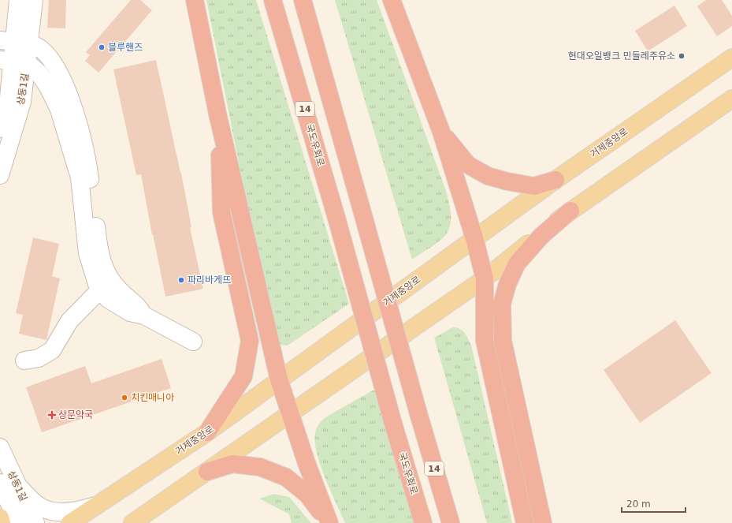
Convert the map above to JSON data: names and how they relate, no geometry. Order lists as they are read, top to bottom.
{
  "streets": {
    "highway": ["14", "국도우회로"],
    "main road": ["거제중앙로"],
    "street": ["상동1길"]
  },
  "places": {
    "other": [
      "블루핸즈",
      "현대오일뱅크 민들레주유소",
      "파리바게뜨",
      "치킨매니아"
    ],
    "health": ["상문약국"]
  },
  "scale_bar": "20 m"
}
